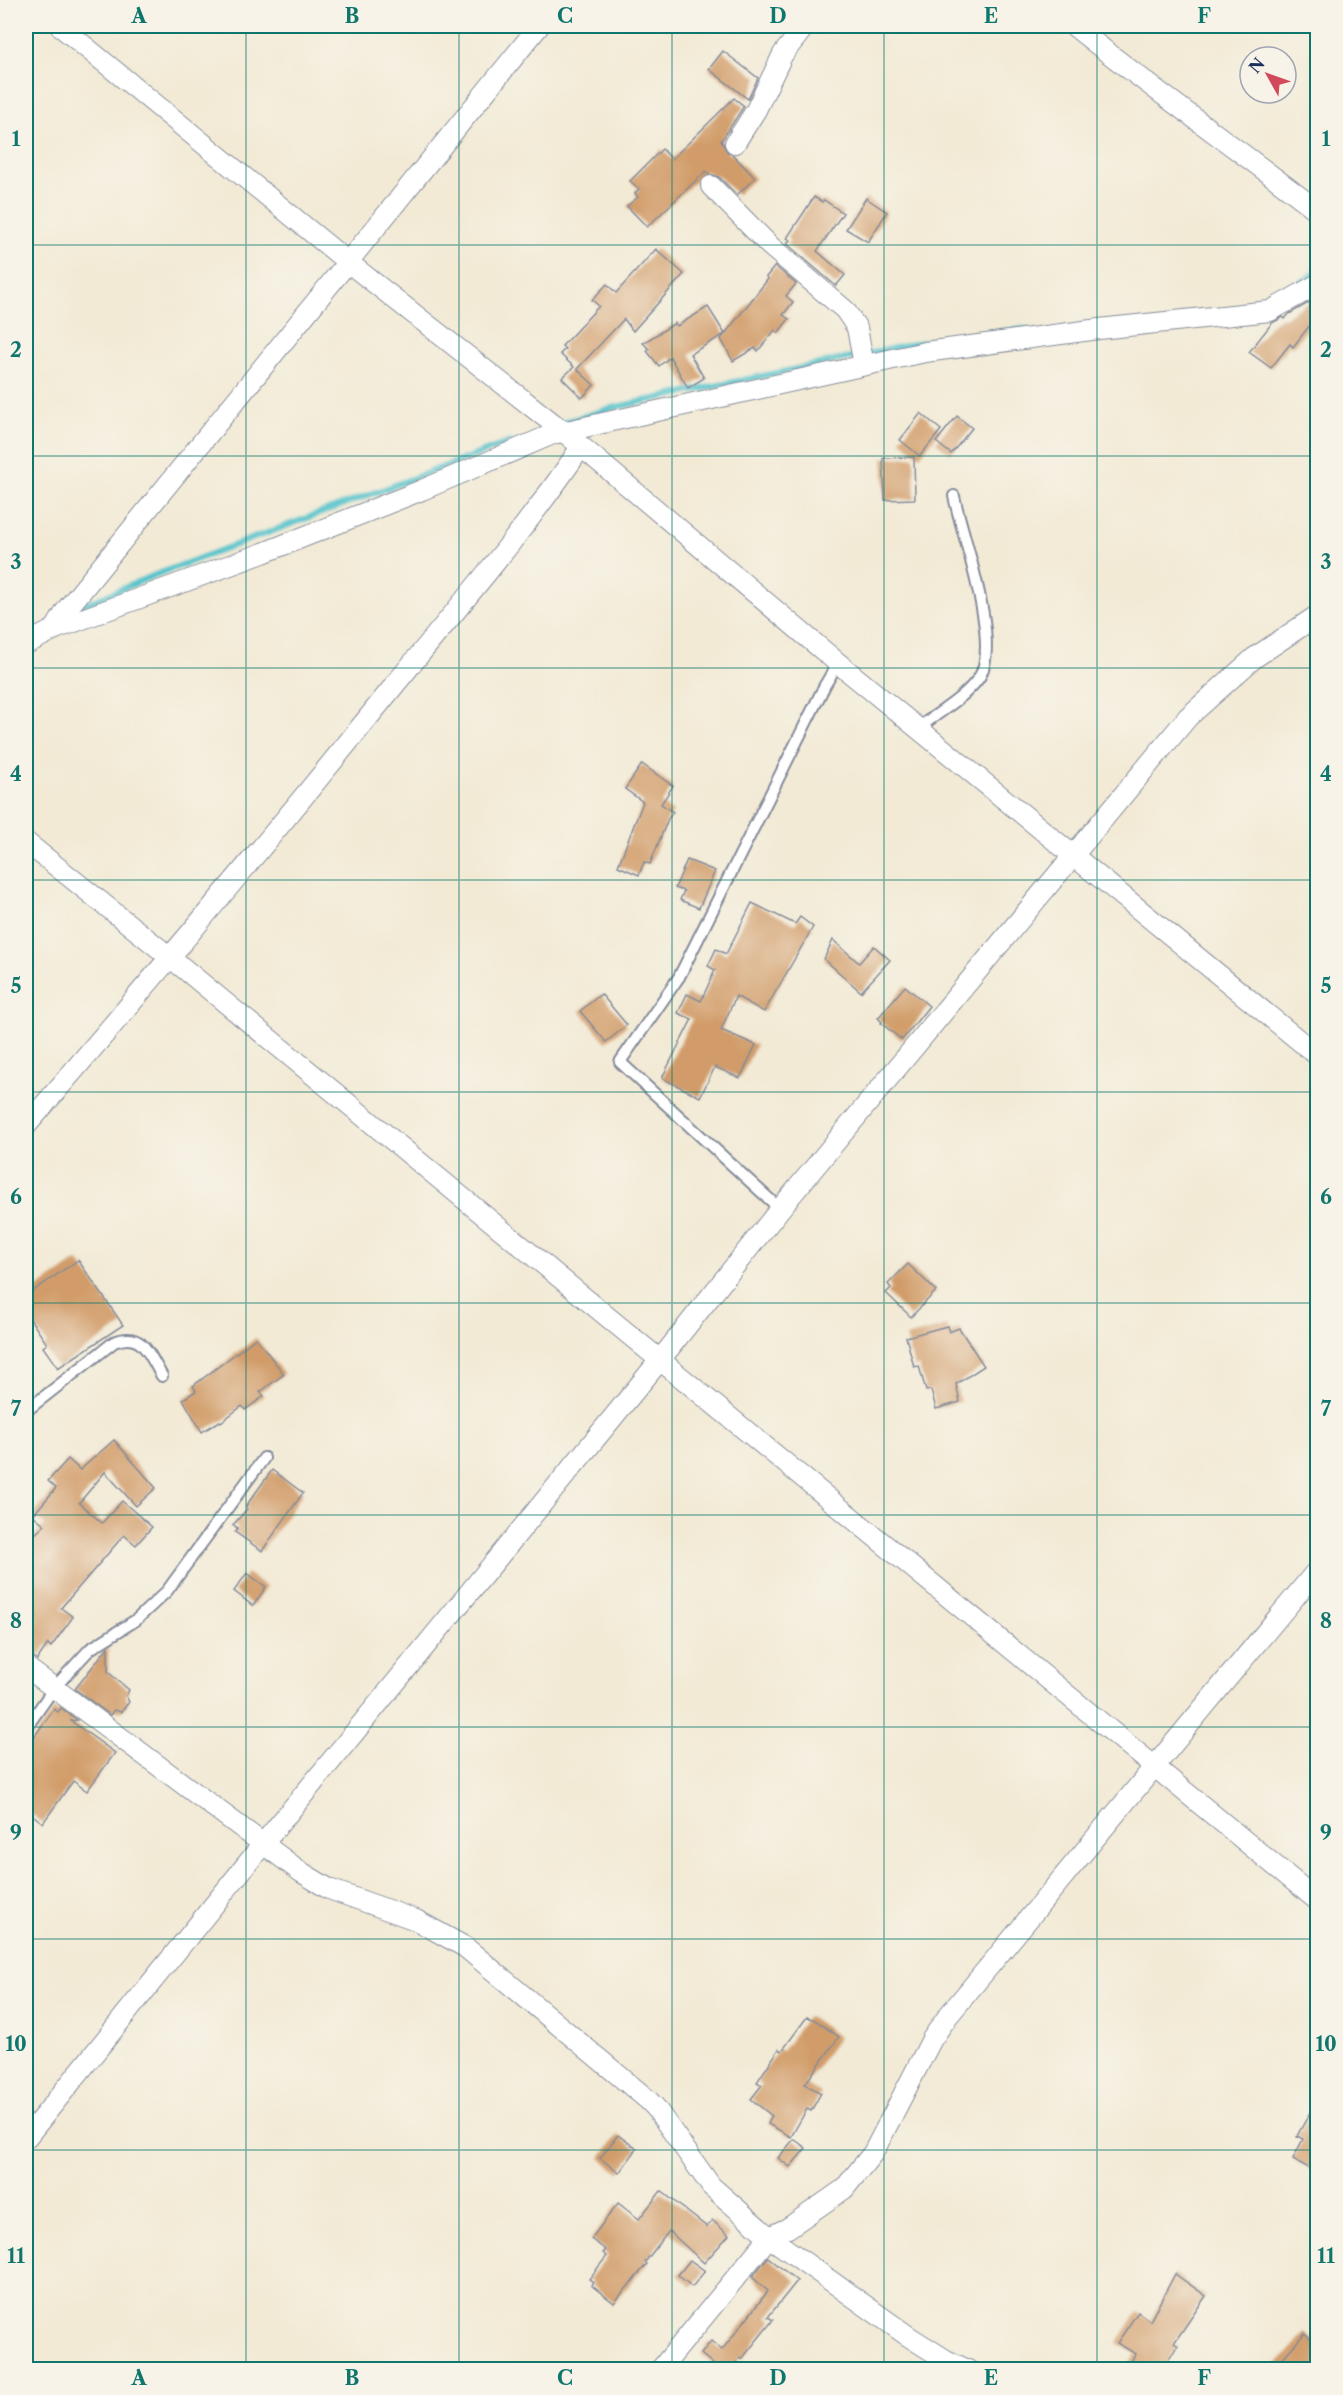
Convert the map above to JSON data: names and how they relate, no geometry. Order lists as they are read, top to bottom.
{
  "north": "top left",
  "grid": {
    "columns": [
      "A",
      "B",
      "C",
      "D",
      "E",
      "F"
    ],
    "rows": [
      "1",
      "2",
      "3",
      "4",
      "5",
      "6",
      "7",
      "8",
      "9",
      "10",
      "11"
    ]
  }
}
